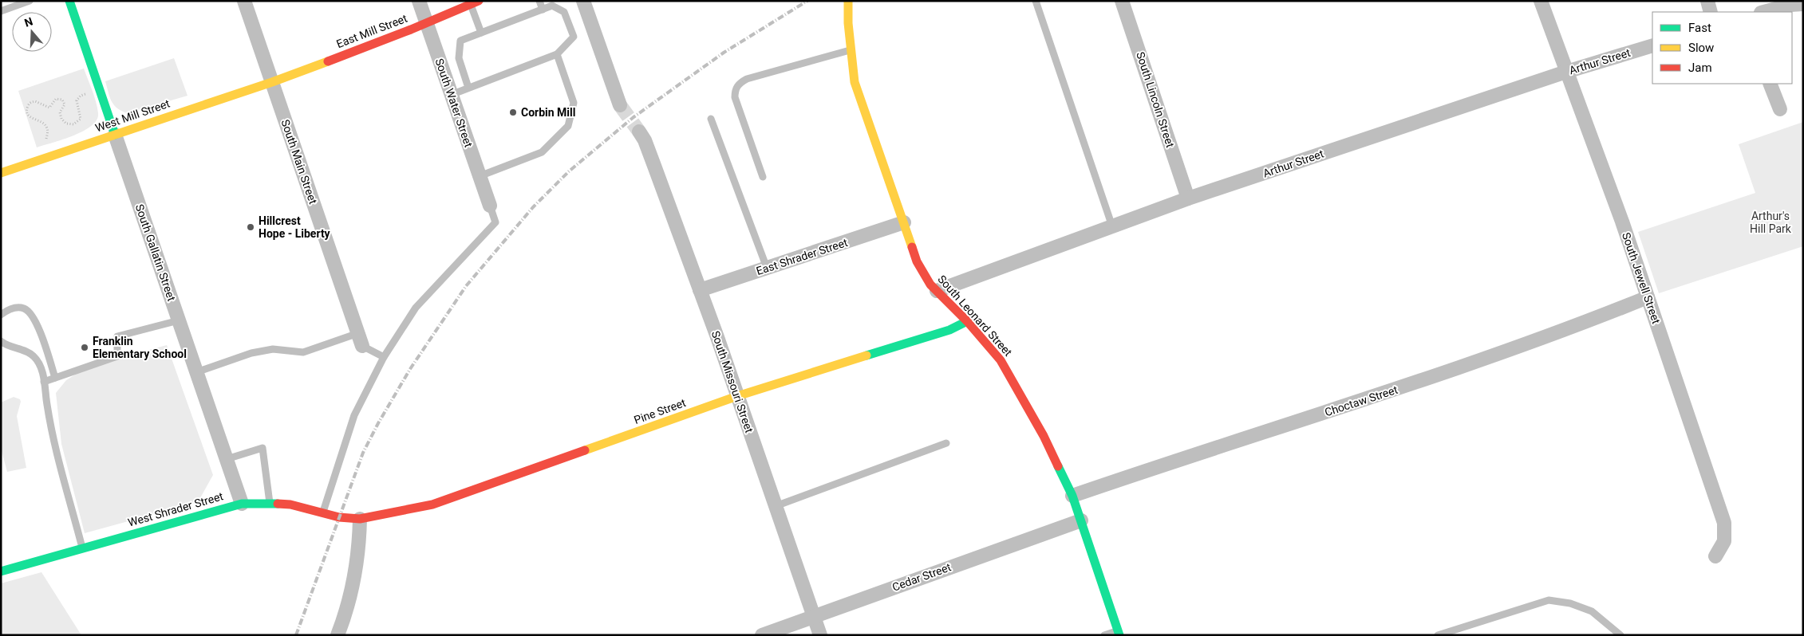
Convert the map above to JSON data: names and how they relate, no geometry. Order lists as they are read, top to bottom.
{
  "streets": {
    "main road": [
      "East Mill Street",
      "West Mill Street",
      "South Gallatin Street",
      "South Leonard Street",
      "Pine Street",
      "West Shrader Street"
    ],
    "street": [
      "Arthur Street",
      "South Lincoln Street",
      "South Water Street",
      "South Main Street",
      "East Shrader Street",
      "South Jewell Street",
      "South Missouri Street",
      "Choctaw Street",
      "Cedar Street"
    ]
  },
  "crossings": [
    ["East Mill Street", "South Water Street"],
    ["East Mill Street", "West Mill Street"],
    ["East Mill Street", "South Main Street"],
    ["Arthur Street", "South Lincoln Street"],
    ["Arthur Street", "South Jewell Street"],
    ["Arthur Street", "South Leonard Street"],
    ["West Mill Street", "South Main Street"],
    ["West Mill Street", "South Gallatin Street"],
    ["South Gallatin Street", "West Shrader Street"],
    ["East Shrader Street", "South Leonard Street"],
    ["East Shrader Street", "South Missouri Street"],
    ["South Jewell Street", "Choctaw Street"],
    ["South Leonard Street", "Choctaw Street"],
    ["South Leonard Street", "Pine Street"],
    ["South Leonard Street", "Cedar Street"],
    ["South Missouri Street", "Pine Street"],
    ["South Missouri Street", "Cedar Street"],
    ["Pine Street", "West Shrader Street"]
  ],
  "parks": ["Arthur's Hill Park"],
  "places": ["Corbin Mill", "Hillcrest Hope - Liberty", "Franklin Elementary School"],
  "legend": ["Fast", "Slow", "Jam"],
  "north": "top"
}
